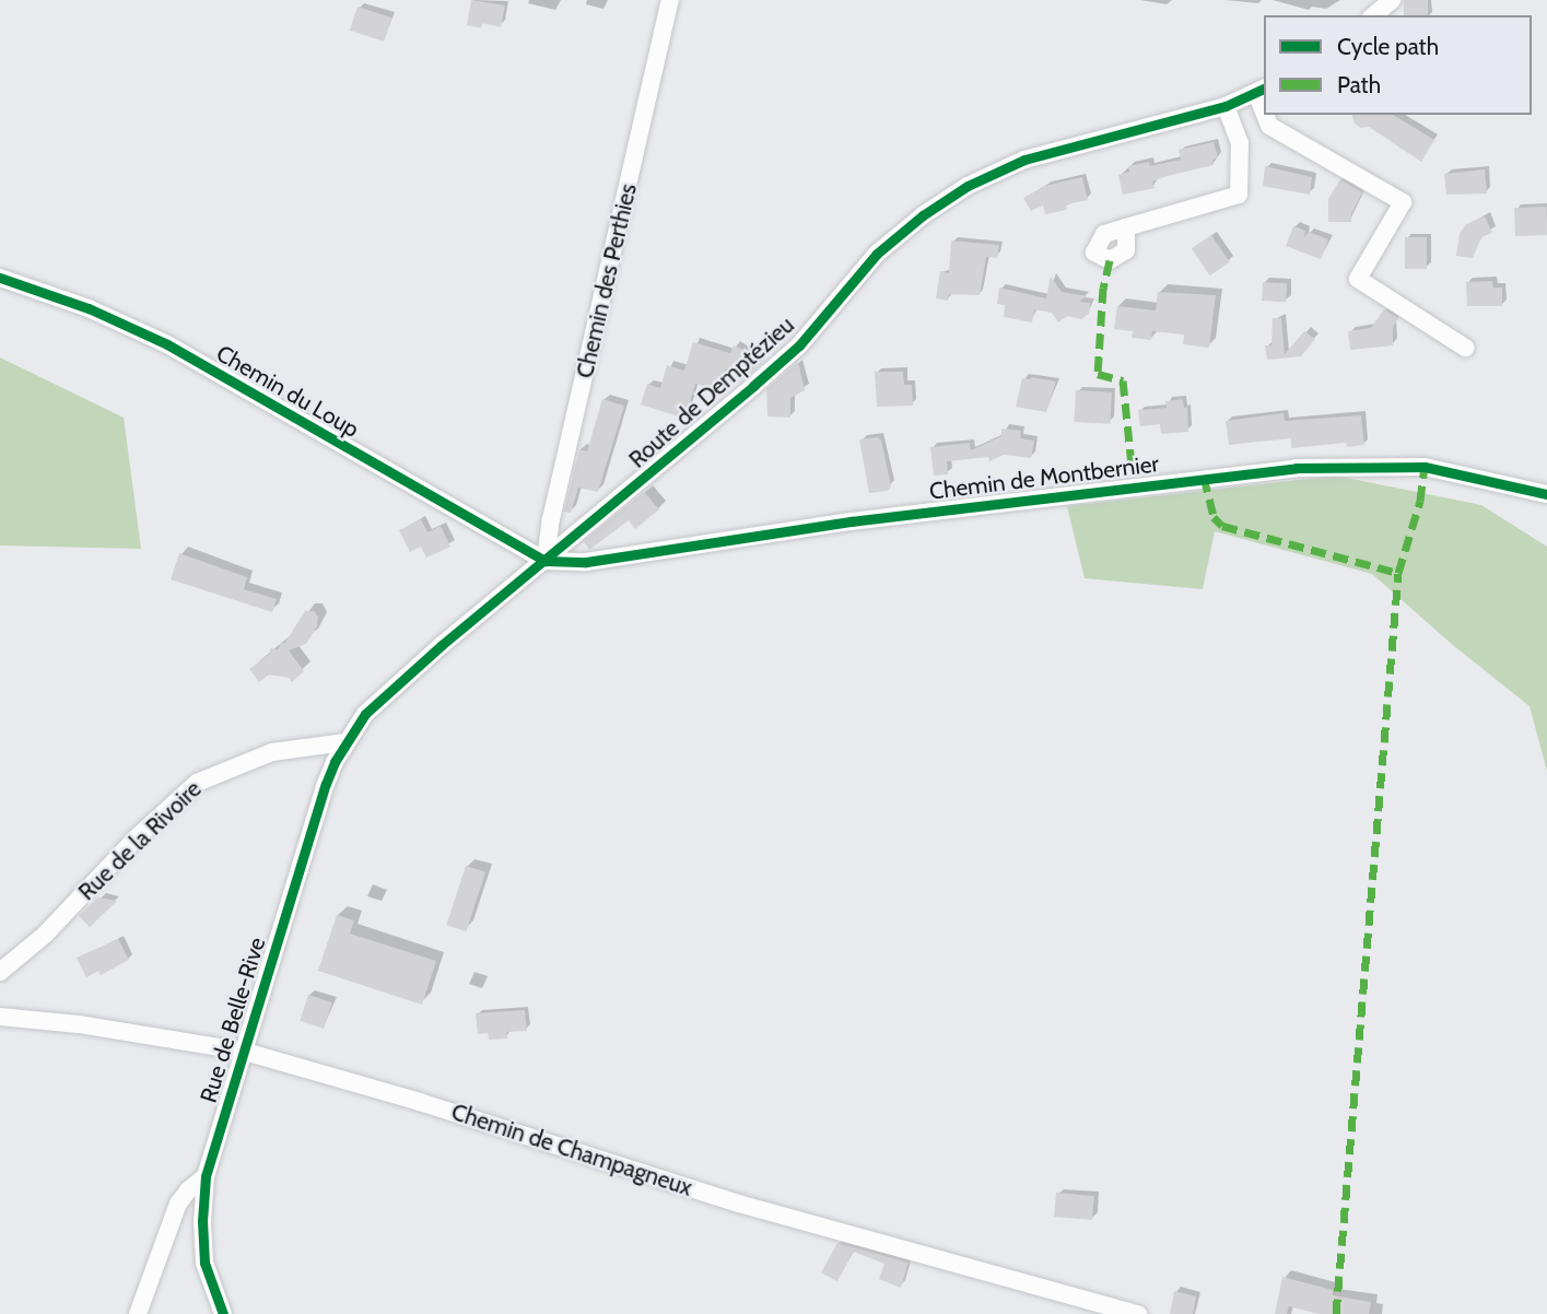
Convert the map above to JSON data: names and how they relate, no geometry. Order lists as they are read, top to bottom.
{
  "streets": {
    "street": [
      "Chemin des Perthies",
      "Chemin du Loup",
      "Route de Demptézieu",
      "Chemin de Montbernier",
      "Rue de la Rivoire",
      "Rue de Belle-Rive",
      "Chemin de Champagneux"
    ]
  },
  "crossings": [
    ["Chemin des Perthies", "Chemin du Loup"],
    ["Chemin des Perthies", "Route de Demptézieu"],
    ["Chemin des Perthies", "Chemin de Montbernier"],
    ["Chemin du Loup", "Route de Demptézieu"],
    ["Chemin du Loup", "Chemin de Montbernier"],
    ["Route de Demptézieu", "Chemin de Montbernier"],
    ["Route de Demptézieu", "Rue de la Rivoire"],
    ["Route de Demptézieu", "Rue de Belle-Rive"],
    ["Rue de la Rivoire", "Rue de Belle-Rive"],
    ["Rue de Belle-Rive", "Chemin de Champagneux"]
  ],
  "legend": ["Cycle path", "Path"]
}
